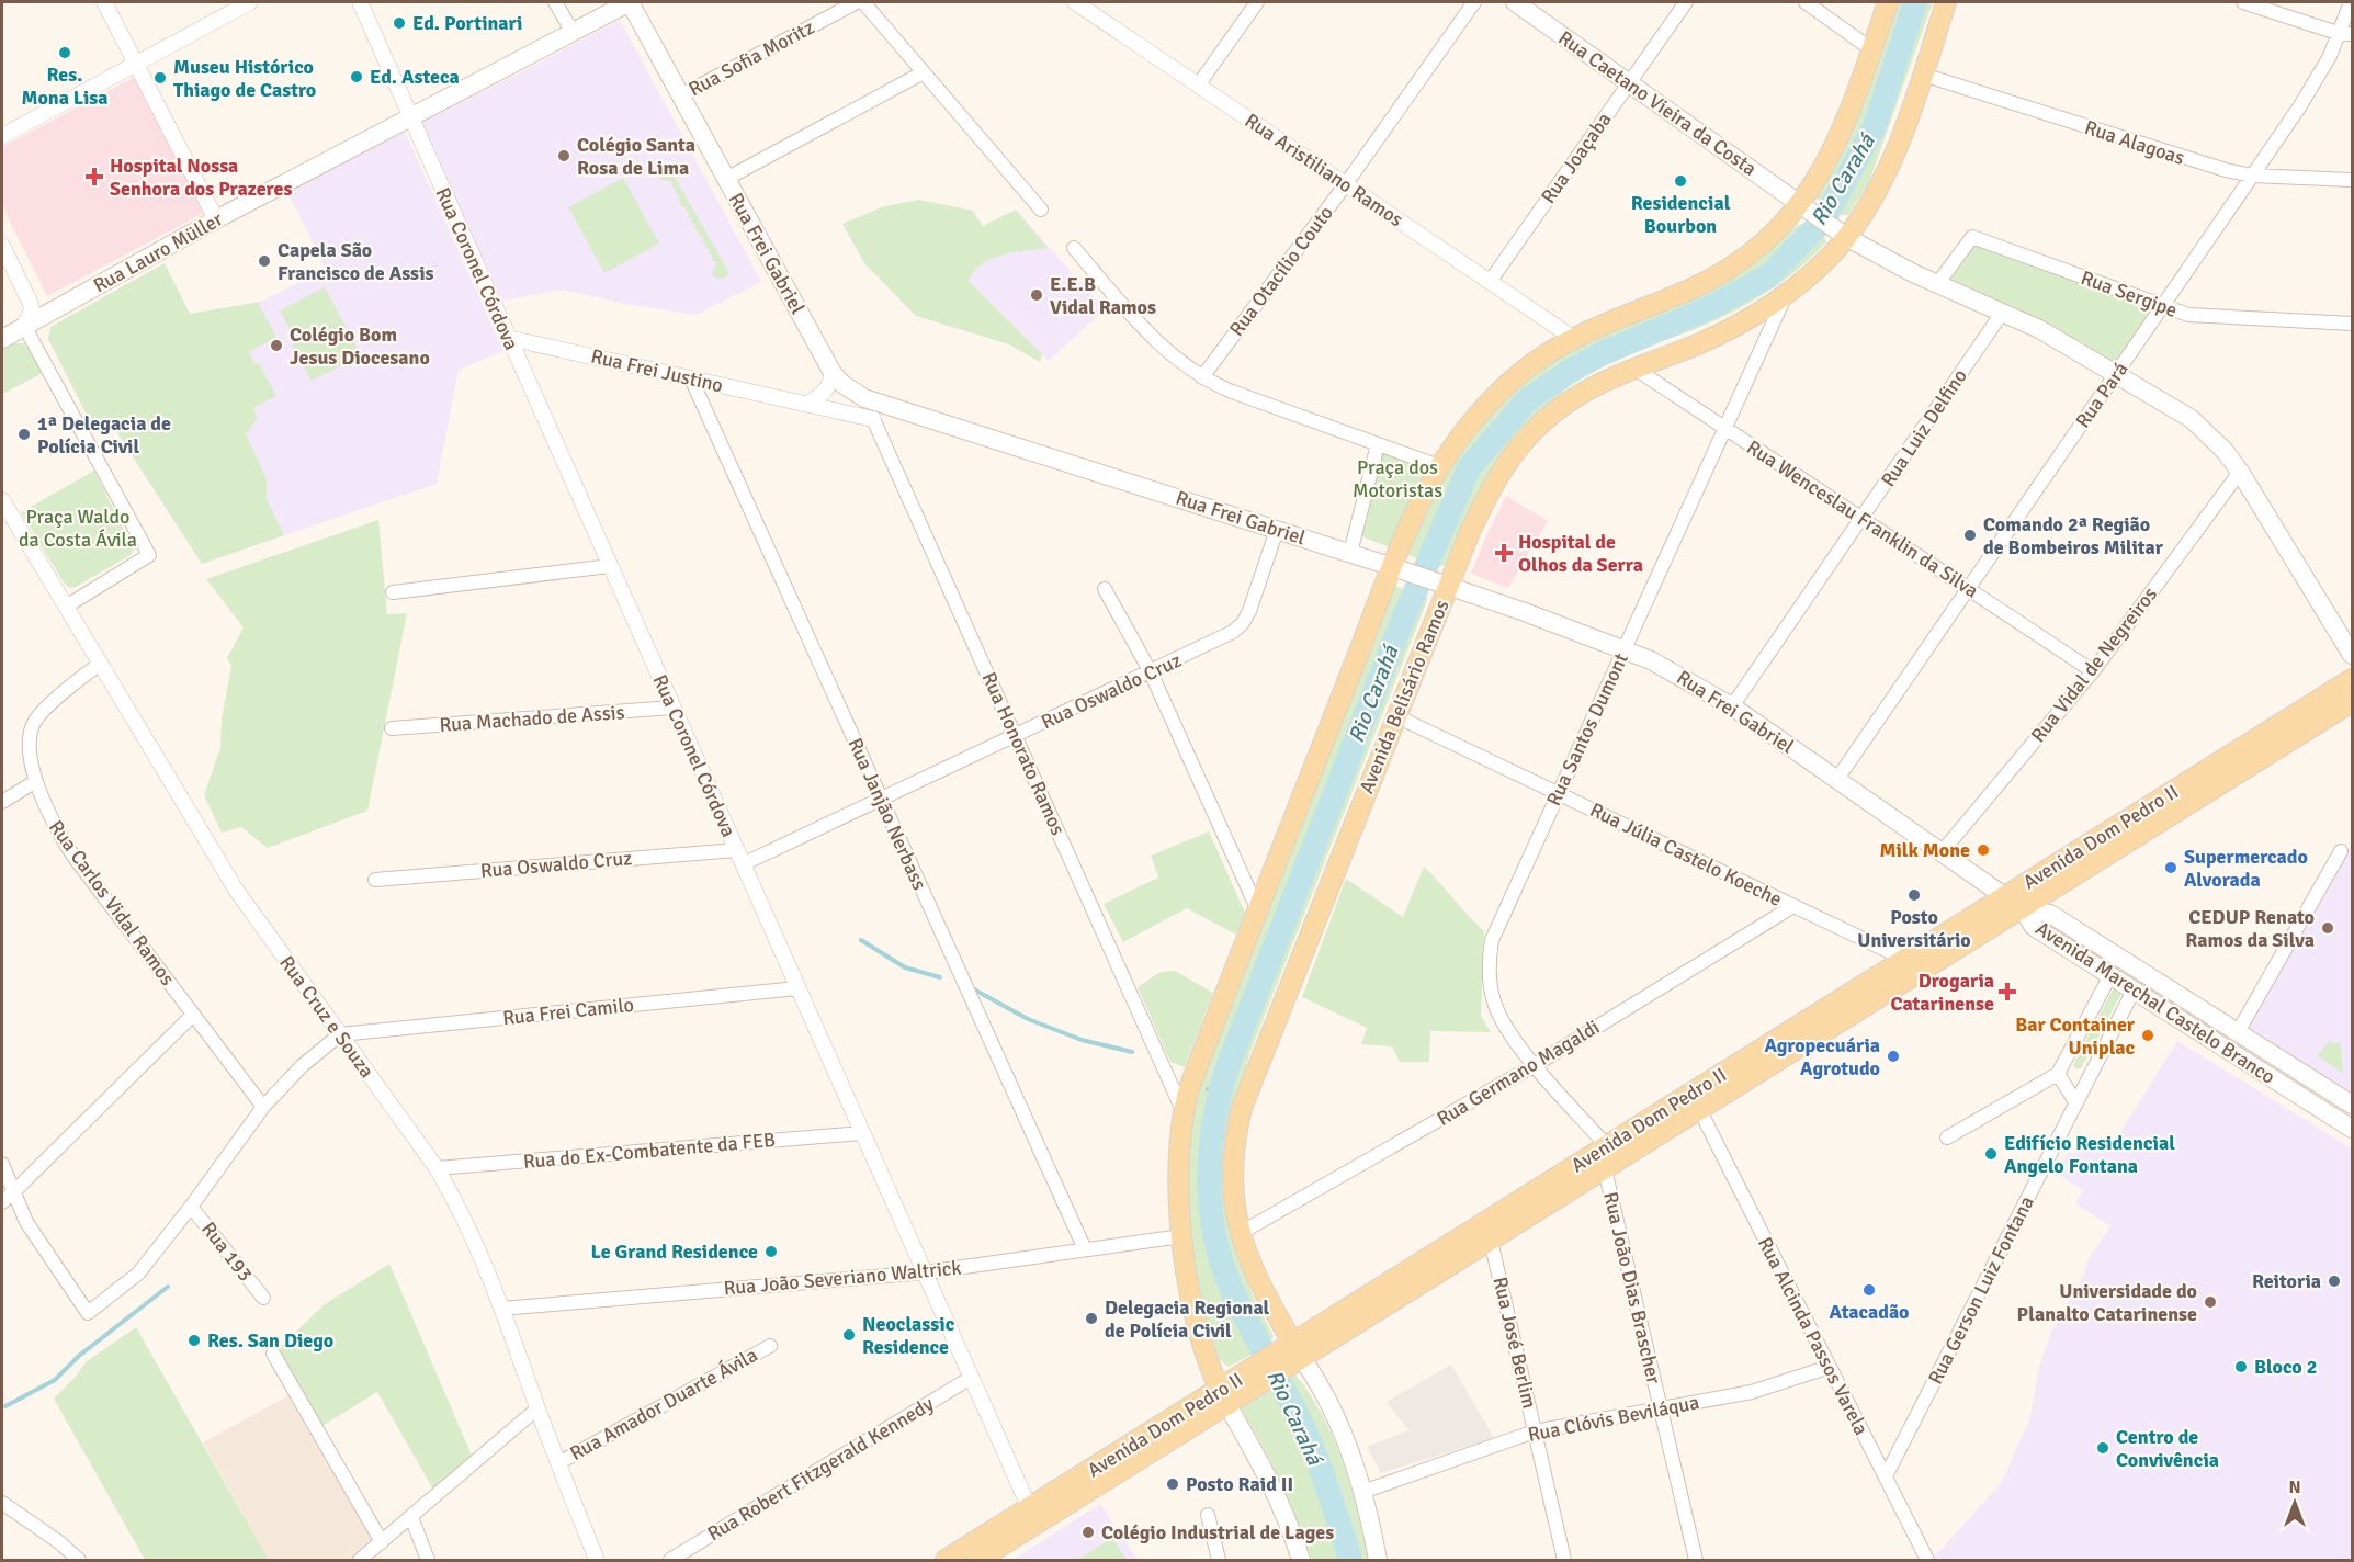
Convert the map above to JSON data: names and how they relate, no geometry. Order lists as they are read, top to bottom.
{
  "streets": {
    "main road": [
      "Rua Caetano Vieira da Costa",
      "Rua Lauro Müller",
      "Rua Frei Gabriel",
      "Avenida Belisário Ramos",
      "Avenida Dom Pedro II",
      "Avenida Marechal Castelo Branco"
    ],
    "street": [
      "Rua Sofia Moritz",
      "Rua Alagoas",
      "Rua Joaçaba",
      "Rua Aristiliano Ramos",
      "Rua Coronel Córdova",
      "Rua Otacílio Couto",
      "Rua Sergipe",
      "Rua Frei Justino",
      "Rua Pará",
      "Rua Luiz Delfino",
      "Rua Wenceslau Franklin da Silva",
      "Rua Vidal de Negreiros",
      "Rua Oswaldo Cruz",
      "Rua Machado de Assis",
      "Rua Santos Dumont",
      "Rua Honorato Ramos",
      "Rua Janjão Nerbass",
      "Rua Júlia Castelo Koeche",
      "Rua Carlos Vidal Ramos",
      "Rua Frei Camilo",
      "Rua Cruz e Souza",
      "Rua Germano Magaldi",
      "Rua do Ex-Combatente da FEB",
      "Rua 193",
      "Rua João Severiano Waltrick",
      "Rua João Dias Brascher",
      "Rua Gerson Luiz Fontana",
      "Rua Alcinda Passos Varela",
      "Rua José Berlim",
      "Rua Amador Duarte Ávila",
      "Rua Clóvis Beviláqua",
      "Rua Robert Fitzgerald Kennedy"
    ]
  },
  "crossings": [
    ["Rua Sofia Moritz", "Rua Frei Gabriel"],
    ["Rua Caetano Vieira da Costa", "Rua Joaçaba"],
    ["Rua Caetano Vieira da Costa", "Rua Sergipe"],
    ["Rua Caetano Vieira da Costa", "Rua Pará"],
    ["Rua Caetano Vieira da Costa", "Rua Luiz Delfino"],
    ["Rua Caetano Vieira da Costa", "Rua Vidal de Negreiros"],
    ["Rua Caetano Vieira da Costa", "Avenida Belisário Ramos"],
    ["Rua Alagoas", "Rua Pará"],
    ["Rua Alagoas", "Avenida Belisário Ramos"],
    ["Rua Joaçaba", "Rua Aristiliano Ramos"],
    ["Rua Aristiliano Ramos", "Rua Otacílio Couto"],
    ["Rua Lauro Müller", "Rua Frei Gabriel"],
    ["Rua Lauro Müller", "Rua Coronel Córdova"],
    ["Rua Frei Gabriel", "Rua Pará"],
    ["Rua Frei Gabriel", "Rua Luiz Delfino"],
    ["Rua Frei Gabriel", "Rua Vidal de Negreiros"],
    ["Rua Frei Gabriel", "Rua Oswaldo Cruz"],
    ["Rua Frei Gabriel", "Avenida Belisário Ramos"],
    ["Rua Frei Gabriel", "Rua Santos Dumont"],
    ["Rua Frei Gabriel", "Rua Honorato Ramos"],
    ["Rua Frei Gabriel", "Avenida Dom Pedro II"],
    ["Rua Frei Gabriel", "Avenida Marechal Castelo Branco"],
    ["Rua Coronel Córdova", "Rua Frei Justino"],
    ["Rua Coronel Córdova", "Rua Oswaldo Cruz"],
    ["Rua Coronel Córdova", "Rua Machado de Assis"],
    ["Rua Coronel Córdova", "Avenida Dom Pedro II"],
    ["Rua Coronel Córdova", "Rua Frei Camilo"],
    ["Rua Coronel Córdova", "Rua do Ex-Combatente da FEB"],
    ["Rua Coronel Córdova", "Rua João Severiano Waltrick"],
    ["Rua Coronel Córdova", "Rua Robert Fitzgerald Kennedy"],
    ["Rua Sergipe", "Rua Pará"],
    ["Rua Frei Justino", "Rua Honorato Ramos"],
    ["Rua Frei Justino", "Rua Janjão Nerbass"],
    ["Rua Pará", "Rua Wenceslau Franklin da Silva"],
    ["Rua Luiz Delfino", "Rua Wenceslau Franklin da Silva"],
    ["Rua Wenceslau Franklin da Silva", "Rua Vidal de Negreiros"],
    ["Rua Wenceslau Franklin da Silva", "Avenida Belisário Ramos"],
    ["Rua Wenceslau Franklin da Silva", "Rua Santos Dumont"],
    ["Rua Oswaldo Cruz", "Rua Honorato Ramos"],
    ["Rua Oswaldo Cruz", "Rua Janjão Nerbass"],
    ["Avenida Belisário Ramos", "Rua Santos Dumont"],
    ["Avenida Belisário Ramos", "Avenida Dom Pedro II"],
    ["Avenida Belisário Ramos", "Rua Júlia Castelo Koeche"],
    ["Avenida Belisário Ramos", "Rua Germano Magaldi"],
    ["Avenida Belisário Ramos", "Rua Clóvis Beviláqua"],
    ["Rua Santos Dumont", "Avenida Dom Pedro II"],
    ["Rua Santos Dumont", "Rua Júlia Castelo Koeche"],
    ["Rua Santos Dumont", "Rua Germano Magaldi"],
    ["Rua Janjão Nerbass", "Rua João Severiano Waltrick"],
    ["Avenida Dom Pedro II", "Rua Júlia Castelo Koeche"],
    ["Avenida Dom Pedro II", "Avenida Marechal Castelo Branco"],
    ["Avenida Dom Pedro II", "Rua João Dias Brascher"],
    ["Avenida Dom Pedro II", "Rua Alcinda Passos Varela"],
    ["Avenida Dom Pedro II", "Rua José Berlim"],
    ["Rua Júlia Castelo Koeche", "Rua Germano Magaldi"],
    ["Rua Carlos Vidal Ramos", "Rua Cruz e Souza"],
    ["Avenida Marechal Castelo Branco", "Rua Gerson Luiz Fontana"],
    ["Rua Frei Camilo", "Rua Cruz e Souza"],
    ["Rua Cruz e Souza", "Rua do Ex-Combatente da FEB"],
    ["Rua Cruz e Souza", "Rua João Severiano Waltrick"],
    ["Rua Cruz e Souza", "Rua Amador Duarte Ávila"],
    ["Rua João Dias Brascher", "Rua Clóvis Beviláqua"],
    ["Rua Gerson Luiz Fontana", "Rua Alcinda Passos Varela"],
    ["Rua Alcinda Passos Varela", "Rua Clóvis Beviláqua"],
    ["Rua José Berlim", "Rua Clóvis Beviláqua"]
  ],
  "water": ["Rio Carahá"],
  "parks": ["Praça dos Motoristas", "Praça Waldo da Costa Ávila"],
  "places": {
    "other": [
      "Ed. Portinari",
      "Res. Mona Lisa",
      "Ed. Asteca",
      "Museu Histórico Thiago de Castro",
      "Colégio Santa Rosa de Lima",
      "Residencial Bourbon",
      "Capela São Francisco de Assis",
      "E.E.B Vidal Ramos",
      "Colégio Bom Jesus Diocesano",
      "1ª Delegacia de Polícia Civil",
      "Comando 2ª Região de Bombeiros Militar",
      "Milk Mone",
      "Supermercado Alvorada",
      "Posto Universitário",
      "CEDUP Renato Ramos da Silva",
      "Bar Container Uniplac",
      "Agropecuária Agrotudo",
      "Edifício Residencial Angelo Fontana",
      "Le Grand Residence",
      "Reitoria",
      "Atacadão",
      "Universidade do Planalto Catarinense",
      "Delegacia Regional de Polícia Civil",
      "Neoclassic Residence",
      "Res. San Diego",
      "Bloco 2",
      "Centro de Convivência",
      "Posto Raid II",
      "Colégio Industrial de Lages"
    ],
    "health": ["Hospital Nossa Senhora dos Prazeres", "Hospital de Olhos da Serra", "Drogaria Catarinense"]
  },
  "north": "top"
}
